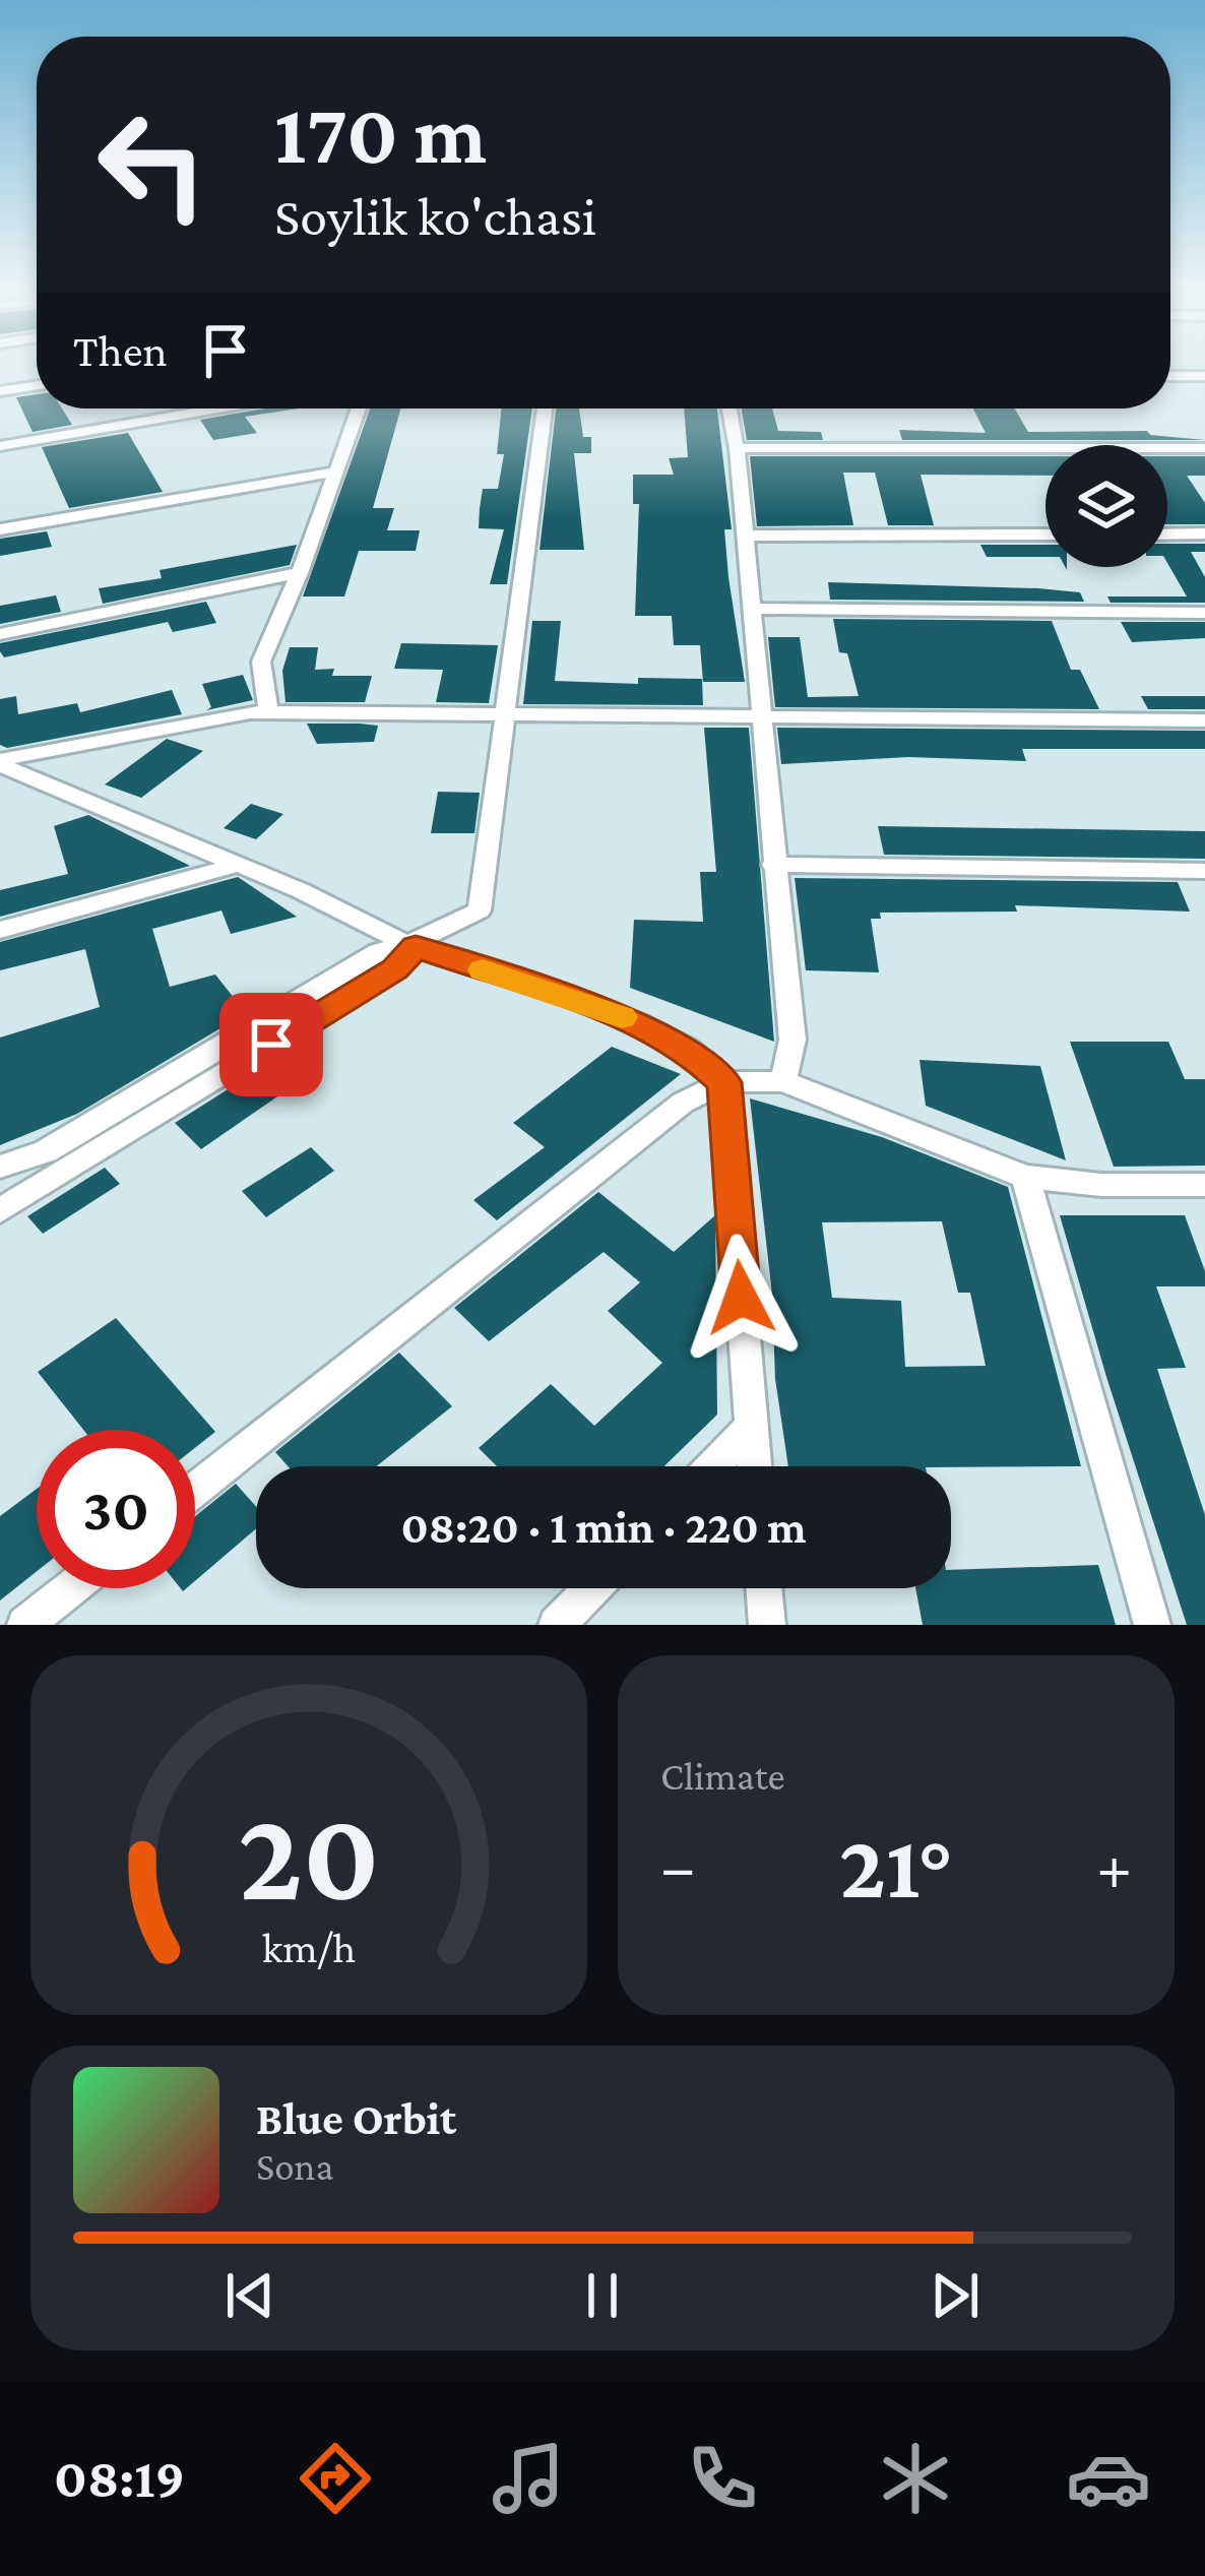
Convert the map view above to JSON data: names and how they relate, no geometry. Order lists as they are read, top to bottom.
{
  "page": {
    "turn": ["170 m", "Soylik ko'chasi"],
    "then": "Then",
    "limit": "30",
    "trip": "08:20 · 1 min · 220 m",
    "tile": "Climate",
    "heat": ["−", "21°", "+"],
    "song": ["Blue Orbit", "Sona"],
    "tabs": "08:19",
    "gauge": ["20", "km/h"]
  }
}
